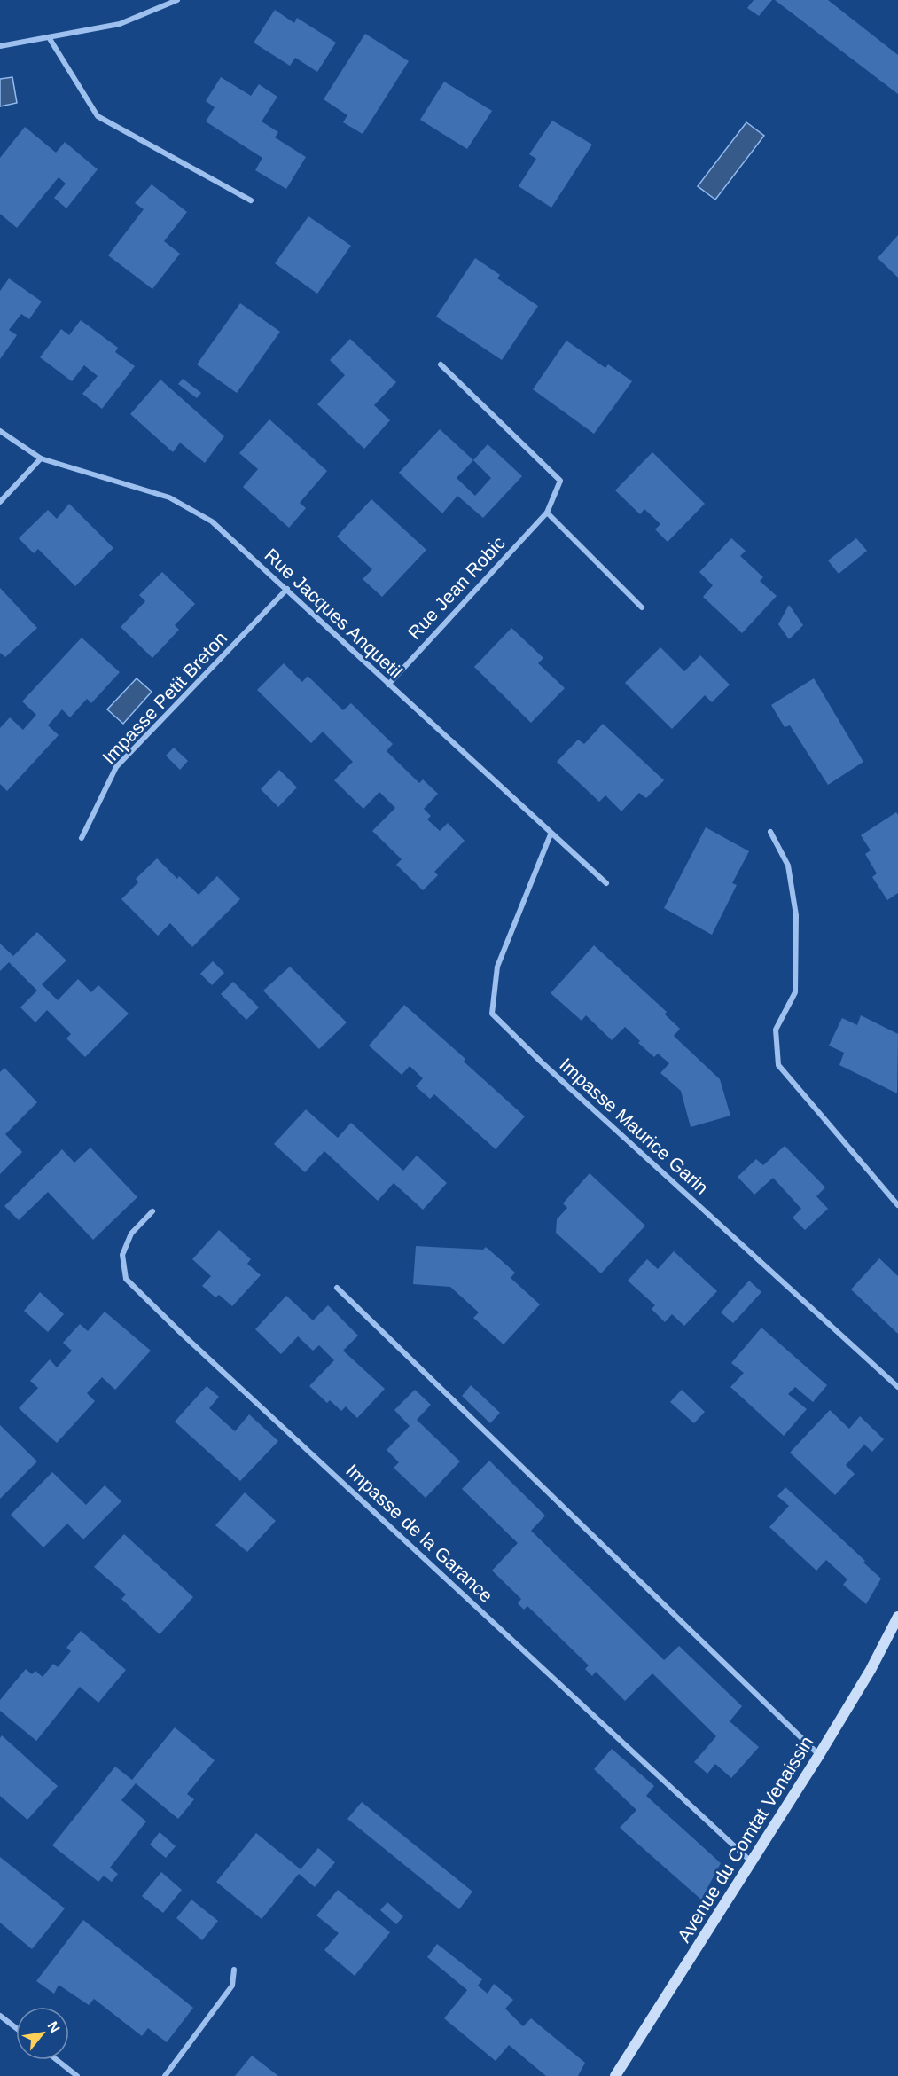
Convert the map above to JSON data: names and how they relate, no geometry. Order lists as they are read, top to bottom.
{
  "streets": {
    "main road": ["Avenue du Comtat Venaissin"],
    "street": [
      "Rue Jean Robic",
      "Rue Jacques Anquetil",
      "Impasse Petit Breton",
      "Impasse Maurice Garin",
      "Impasse de la Garance"
    ]
  },
  "crossings": [
    ["Rue Jean Robic", "Rue Jacques Anquetil"],
    ["Rue Jacques Anquetil", "Impasse Petit Breton"],
    ["Rue Jacques Anquetil", "Impasse Maurice Garin"],
    ["Impasse de la Garance", "Avenue du Comtat Venaissin"]
  ],
  "north": "top right"
}
